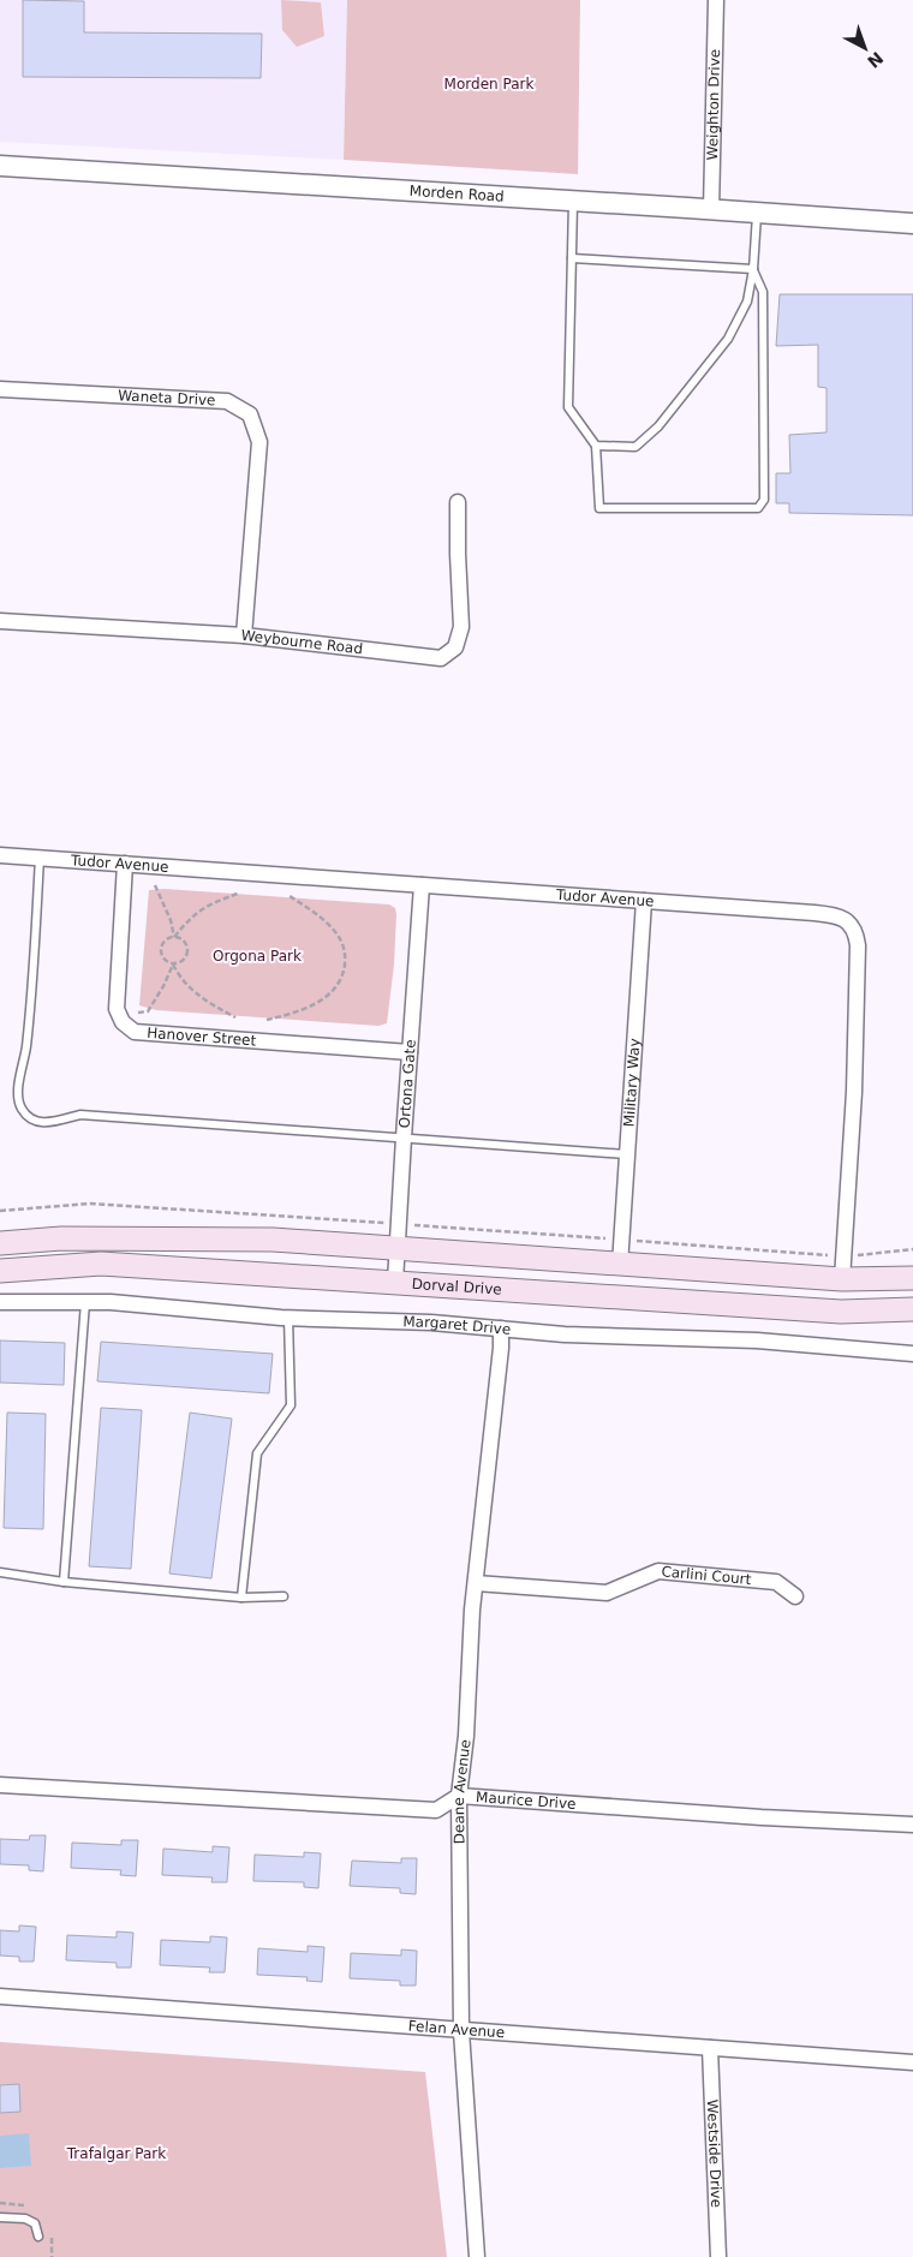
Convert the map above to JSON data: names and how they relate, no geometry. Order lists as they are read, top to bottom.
{
  "streets": {
    "main road": ["Dorval Drive"],
    "street": [
      "Weighton Drive",
      "Morden Road",
      "Waneta Drive",
      "Weybourne Road",
      "Tudor Avenue",
      "Hanover Street",
      "Military Way",
      "Ortona Gate",
      "Margaret Drive",
      "Carlini Court",
      "Deane Avenue",
      "Maurice Drive",
      "Felan Avenue",
      "Westside Drive"
    ]
  },
  "crossings": [
    ["Weighton Drive", "Morden Road"],
    ["Waneta Drive", "Weybourne Road"],
    ["Tudor Avenue", "Hanover Street"],
    ["Tudor Avenue", "Military Way"],
    ["Tudor Avenue", "Ortona Gate"],
    ["Hanover Street", "Ortona Gate"],
    ["Ortona Gate", "Dorval Drive"],
    ["Margaret Drive", "Deane Avenue"],
    ["Carlini Court", "Deane Avenue"],
    ["Deane Avenue", "Maurice Drive"],
    ["Deane Avenue", "Felan Avenue"],
    ["Felan Avenue", "Westside Drive"]
  ],
  "parks": ["Morden Park", "Orgona Park", "Trafalgar Park"],
  "north": "bottom right"
}
